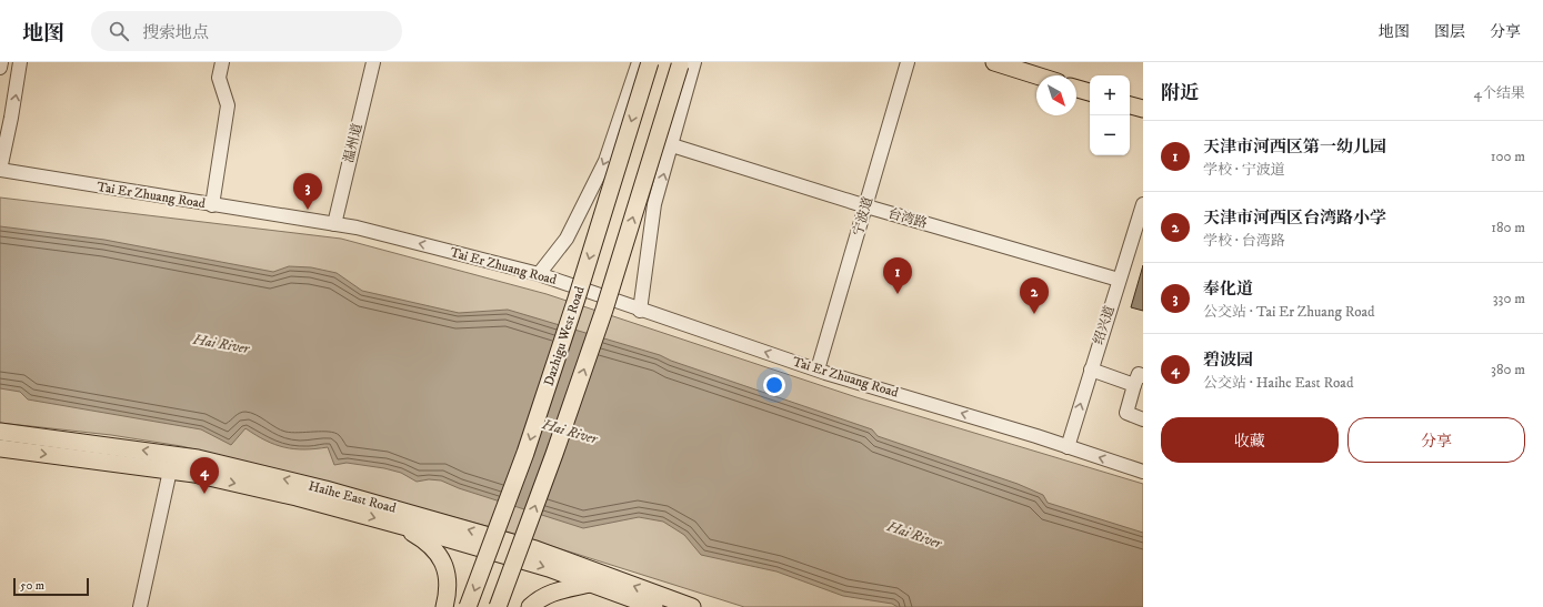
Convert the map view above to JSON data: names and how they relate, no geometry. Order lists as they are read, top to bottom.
{
  "streets": {
    "main road": ["Dazhigu West Road", "Haihe East Road"],
    "street": [
      "温州道",
      "Tai Er Zhuang Road",
      "宁波道",
      "台湾路",
      "绍兴道"
    ]
  },
  "crossings": [
    ["温州道", "Tai Er Zhuang Road"],
    ["Tai Er Zhuang Road", "宁波道"],
    ["Tai Er Zhuang Road", "绍兴道"],
    ["宁波道", "台湾路"],
    ["台湾路", "绍兴道"]
  ],
  "one_way": ["Tai Er Zhuang Road"],
  "water": ["Hai River"],
  "scale_bar": "50 m",
  "north": "bottom right",
  "page": {
    "header": "地图",
    "search": "搜索地点",
    "nav": ["地图", "图层", "分享"],
    "heading": ["附近", "4个结果"],
    "map_buttons": ["+", "−"],
    "list": [
      {
        "mark": "1",
        "name": "天津市河西区第一幼儿园",
        "note": "学校 · 宁波道",
        "value": "100 m"
      },
      {
        "mark": "2",
        "name": "天津市河西区台湾路小学",
        "note": "学校 · 台湾路",
        "value": "180 m"
      },
      {
        "mark": "3",
        "name": "奉化道",
        "note": "公交站 · Tai Er Zhuang Road",
        "value": "330 m"
      },
      {
        "mark": "4",
        "name": "碧波园",
        "note": "公交站 · Haihe East Road",
        "value": "380 m"
      }
    ],
    "pins": [
      "3",
      "1",
      "2",
      "4"
    ],
    "buttons": ["收藏", "分享"],
    "scale": "50 m"
  }
}
